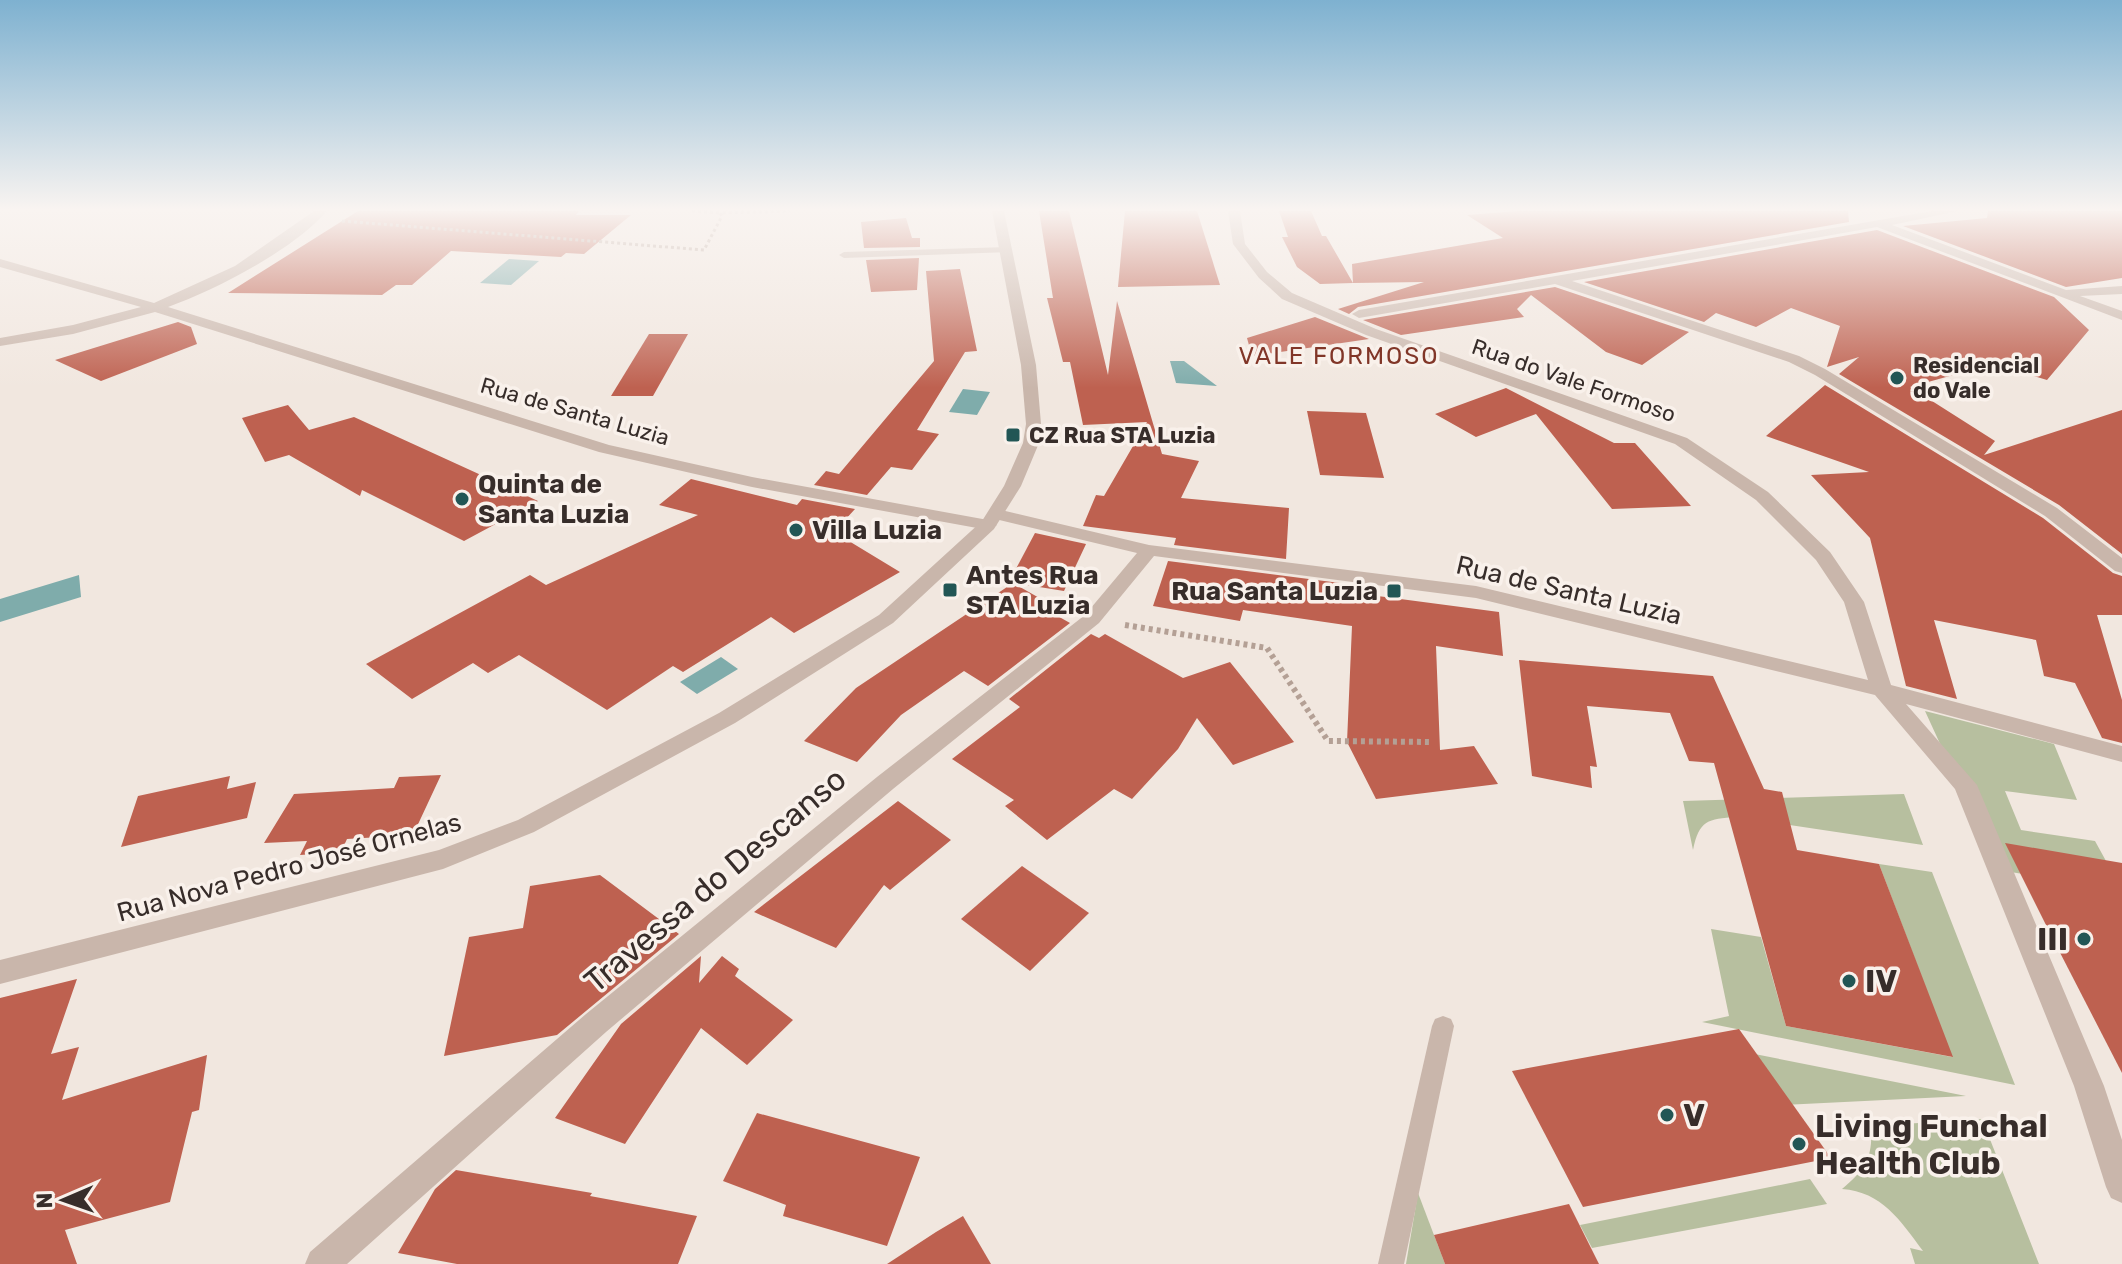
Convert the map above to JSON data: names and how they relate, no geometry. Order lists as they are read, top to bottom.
{
  "streets": {
    "street": [
      "Rua do Vale Formoso",
      "Rua de Santa Luzia",
      "Rua Nova Pedro José Ornelas",
      "Travessa do Descanso"
    ]
  },
  "crossings": [
    ["Rua do Vale Formoso", "Rua de Santa Luzia"],
    ["Rua de Santa Luzia", "Rua Nova Pedro José Ornelas"],
    ["Rua de Santa Luzia", "Travessa do Descanso"]
  ],
  "districts": ["VALE FORMOSO"],
  "places": {
    "other": [
      "Residencial do Vale",
      "Quinta de Santa Luzia",
      "Villa Luzia",
      "III",
      "IV",
      "V",
      "Living Funchal Health Club"
    ],
    "transit": ["CZ Rua STA Luzia", "Antes Rua STA Luzia", "Rua Santa Luzia"]
  },
  "north": "left"
}
